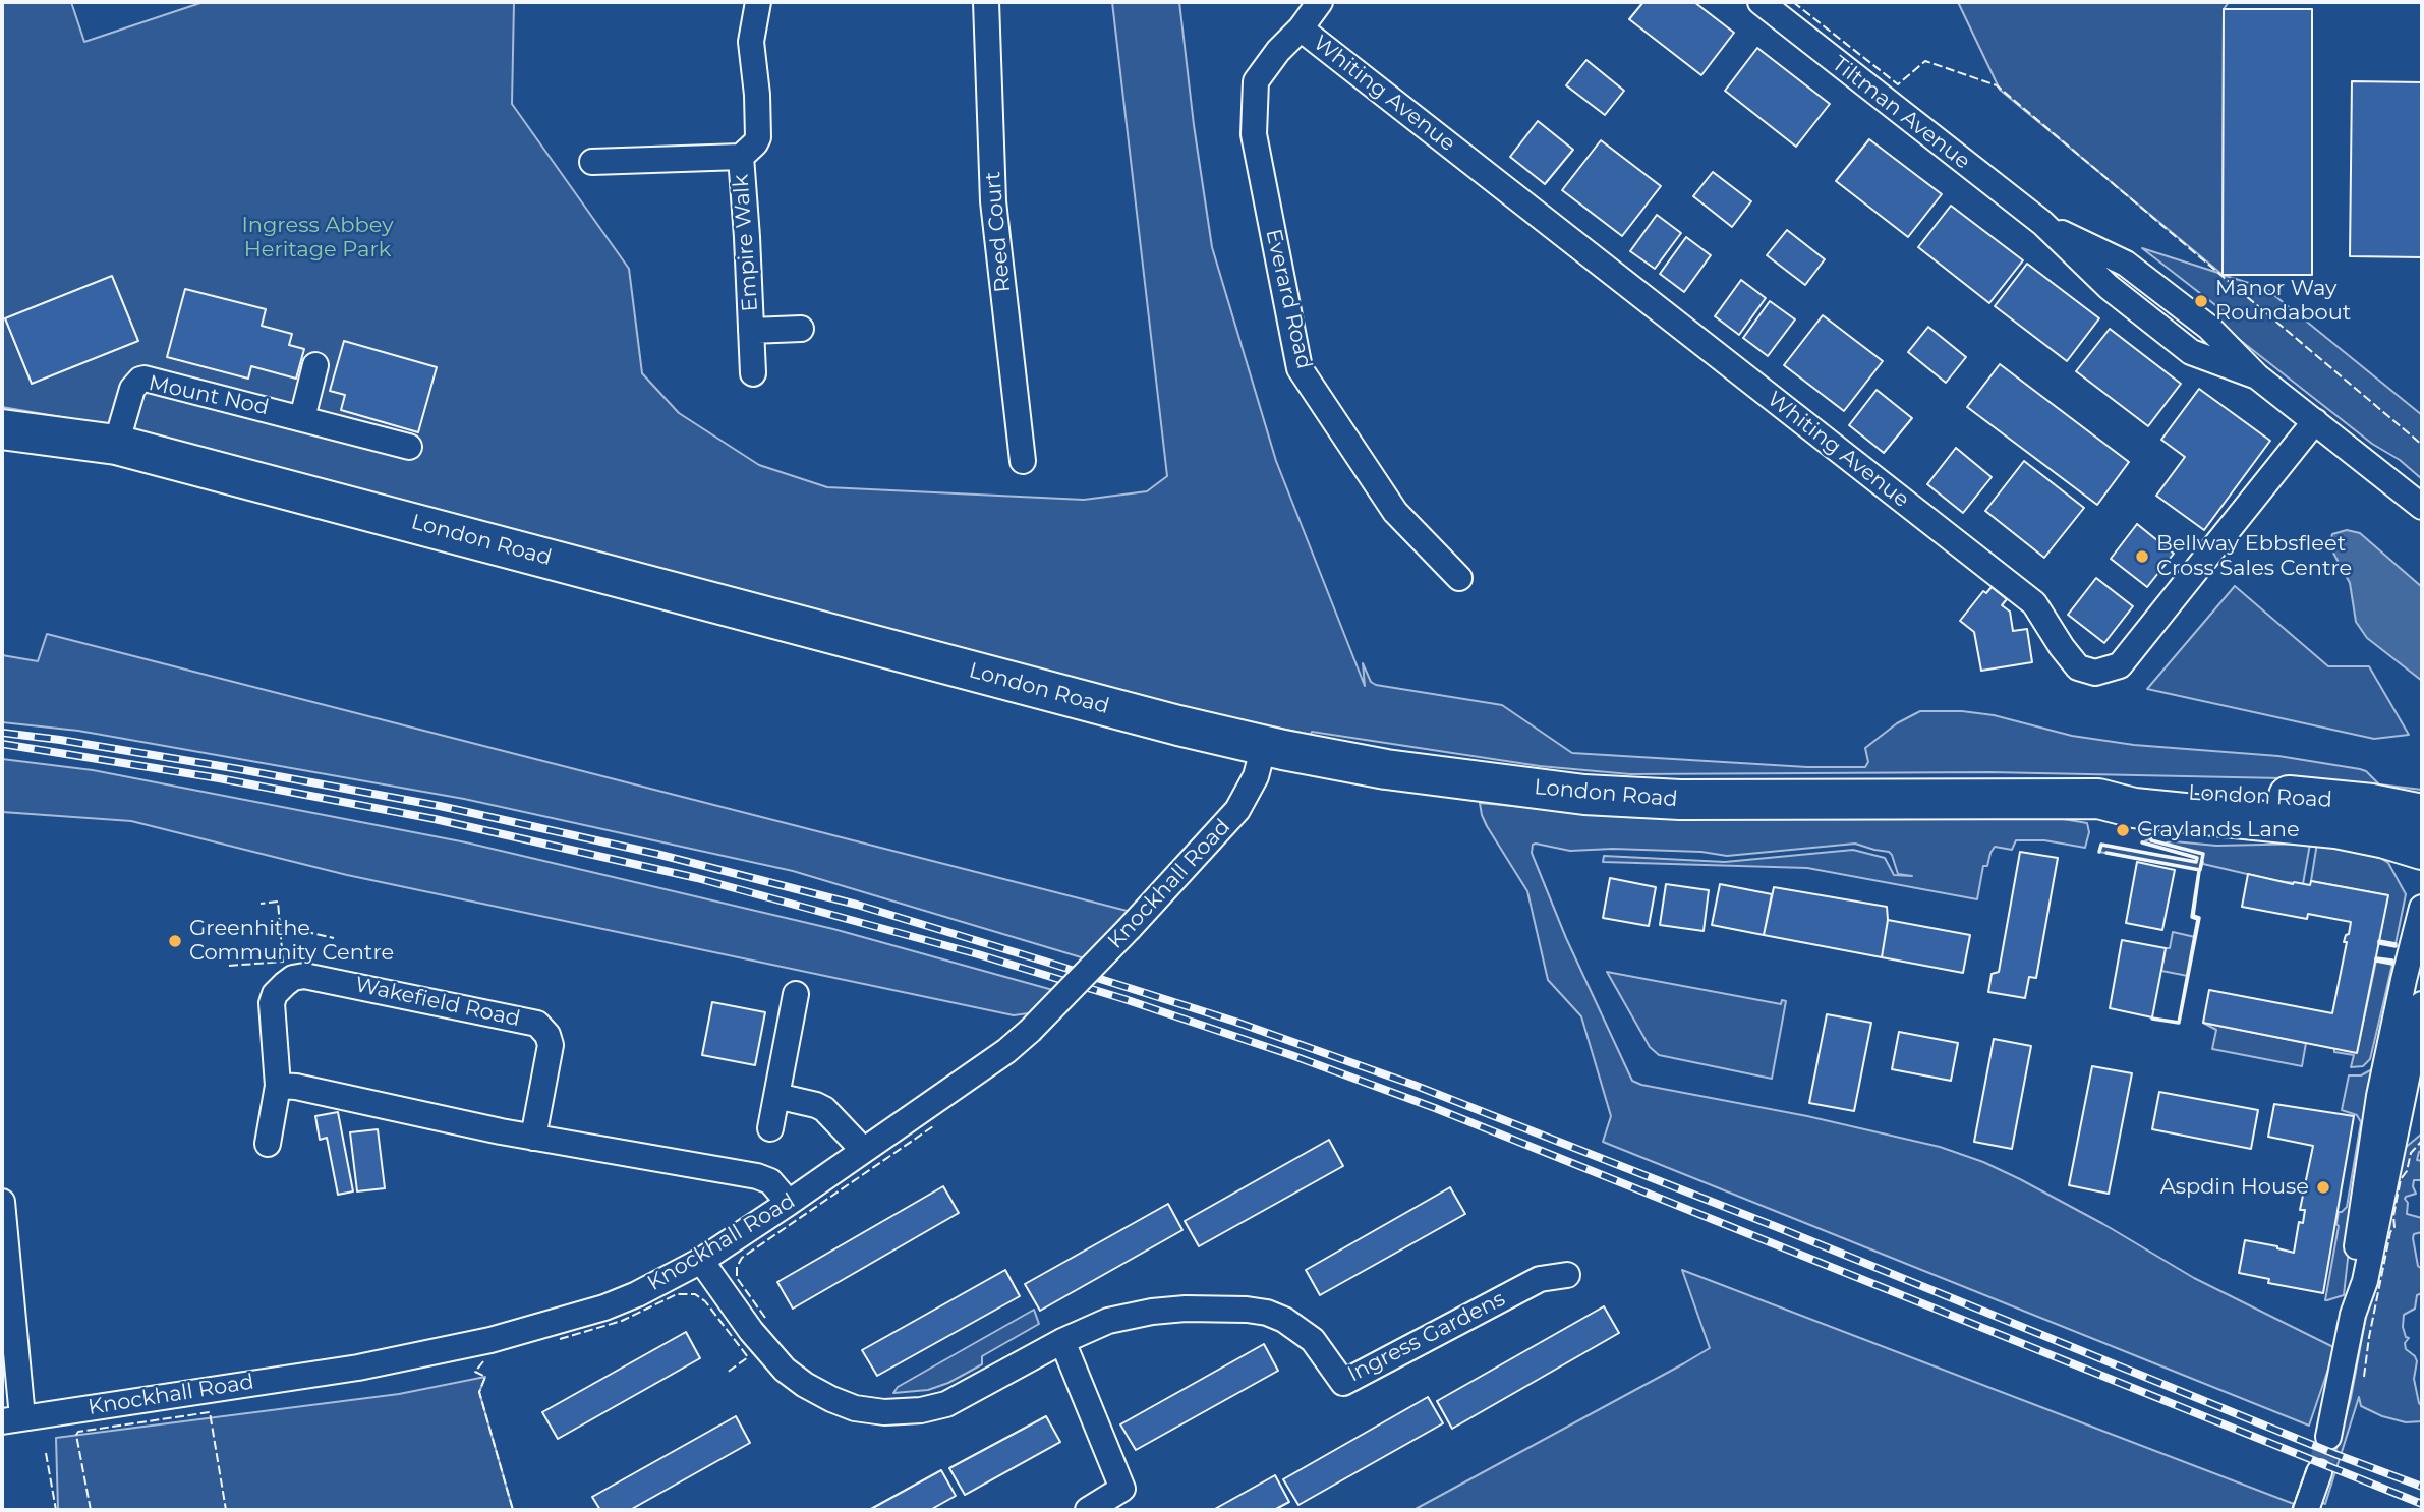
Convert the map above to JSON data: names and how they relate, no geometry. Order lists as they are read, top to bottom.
{
  "streets": {
    "main road": ["London Road"],
    "street": [
      "Whiting Avenue",
      "Tiltman Avenue",
      "Reed Court",
      "Empire Walk",
      "Everard Road",
      "Mount Nod",
      "Knockhall Road",
      "Wakefield Road",
      "Ingress Gardens"
    ]
  },
  "crossings": [
    ["Whiting Avenue", "Tiltman Avenue"],
    ["Whiting Avenue", "Everard Road"],
    ["Mount Nod", "London Road"],
    ["London Road", "Knockhall Road"],
    ["Knockhall Road", "Ingress Gardens"]
  ],
  "parks": ["Ingress Abbey Heritage Park"],
  "places": [
    "Manor Way Roundabout",
    "Bellway Ebbsfleet Cross Sales Centre",
    "Craylands Lane",
    "Greenhithe Community Centre",
    "Aspdin House"
  ]
}
